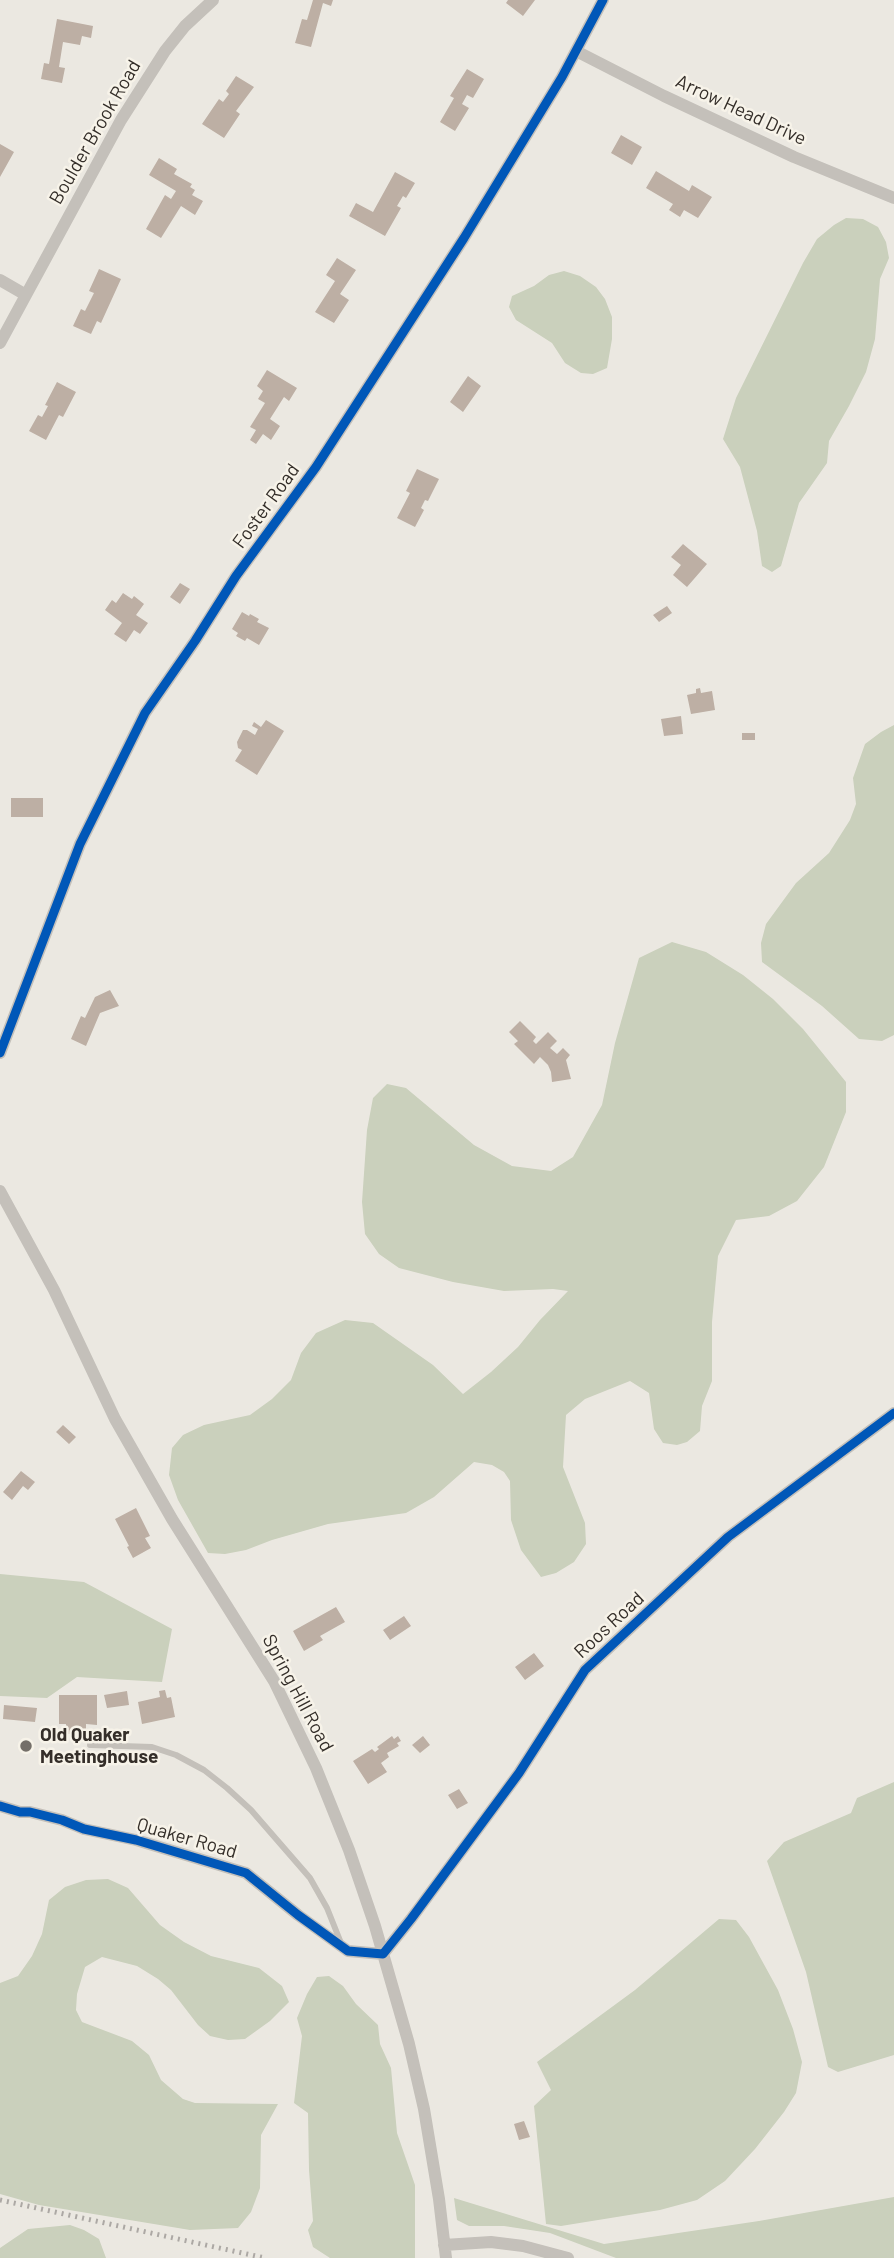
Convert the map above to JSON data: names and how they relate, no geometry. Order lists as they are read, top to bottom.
{
  "streets": {
    "street": [
      "Arrow Head Drive",
      "Boulder Brook Road",
      "Foster Road",
      "Roos Road",
      "Spring Hill Road",
      "Quaker Road"
    ]
  },
  "crossings": [
    ["Arrow Head Drive", "Foster Road"],
    ["Roos Road", "Spring Hill Road"],
    ["Roos Road", "Quaker Road"],
    ["Spring Hill Road", "Quaker Road"]
  ],
  "places": ["Old Quaker Meetinghouse"]
}
